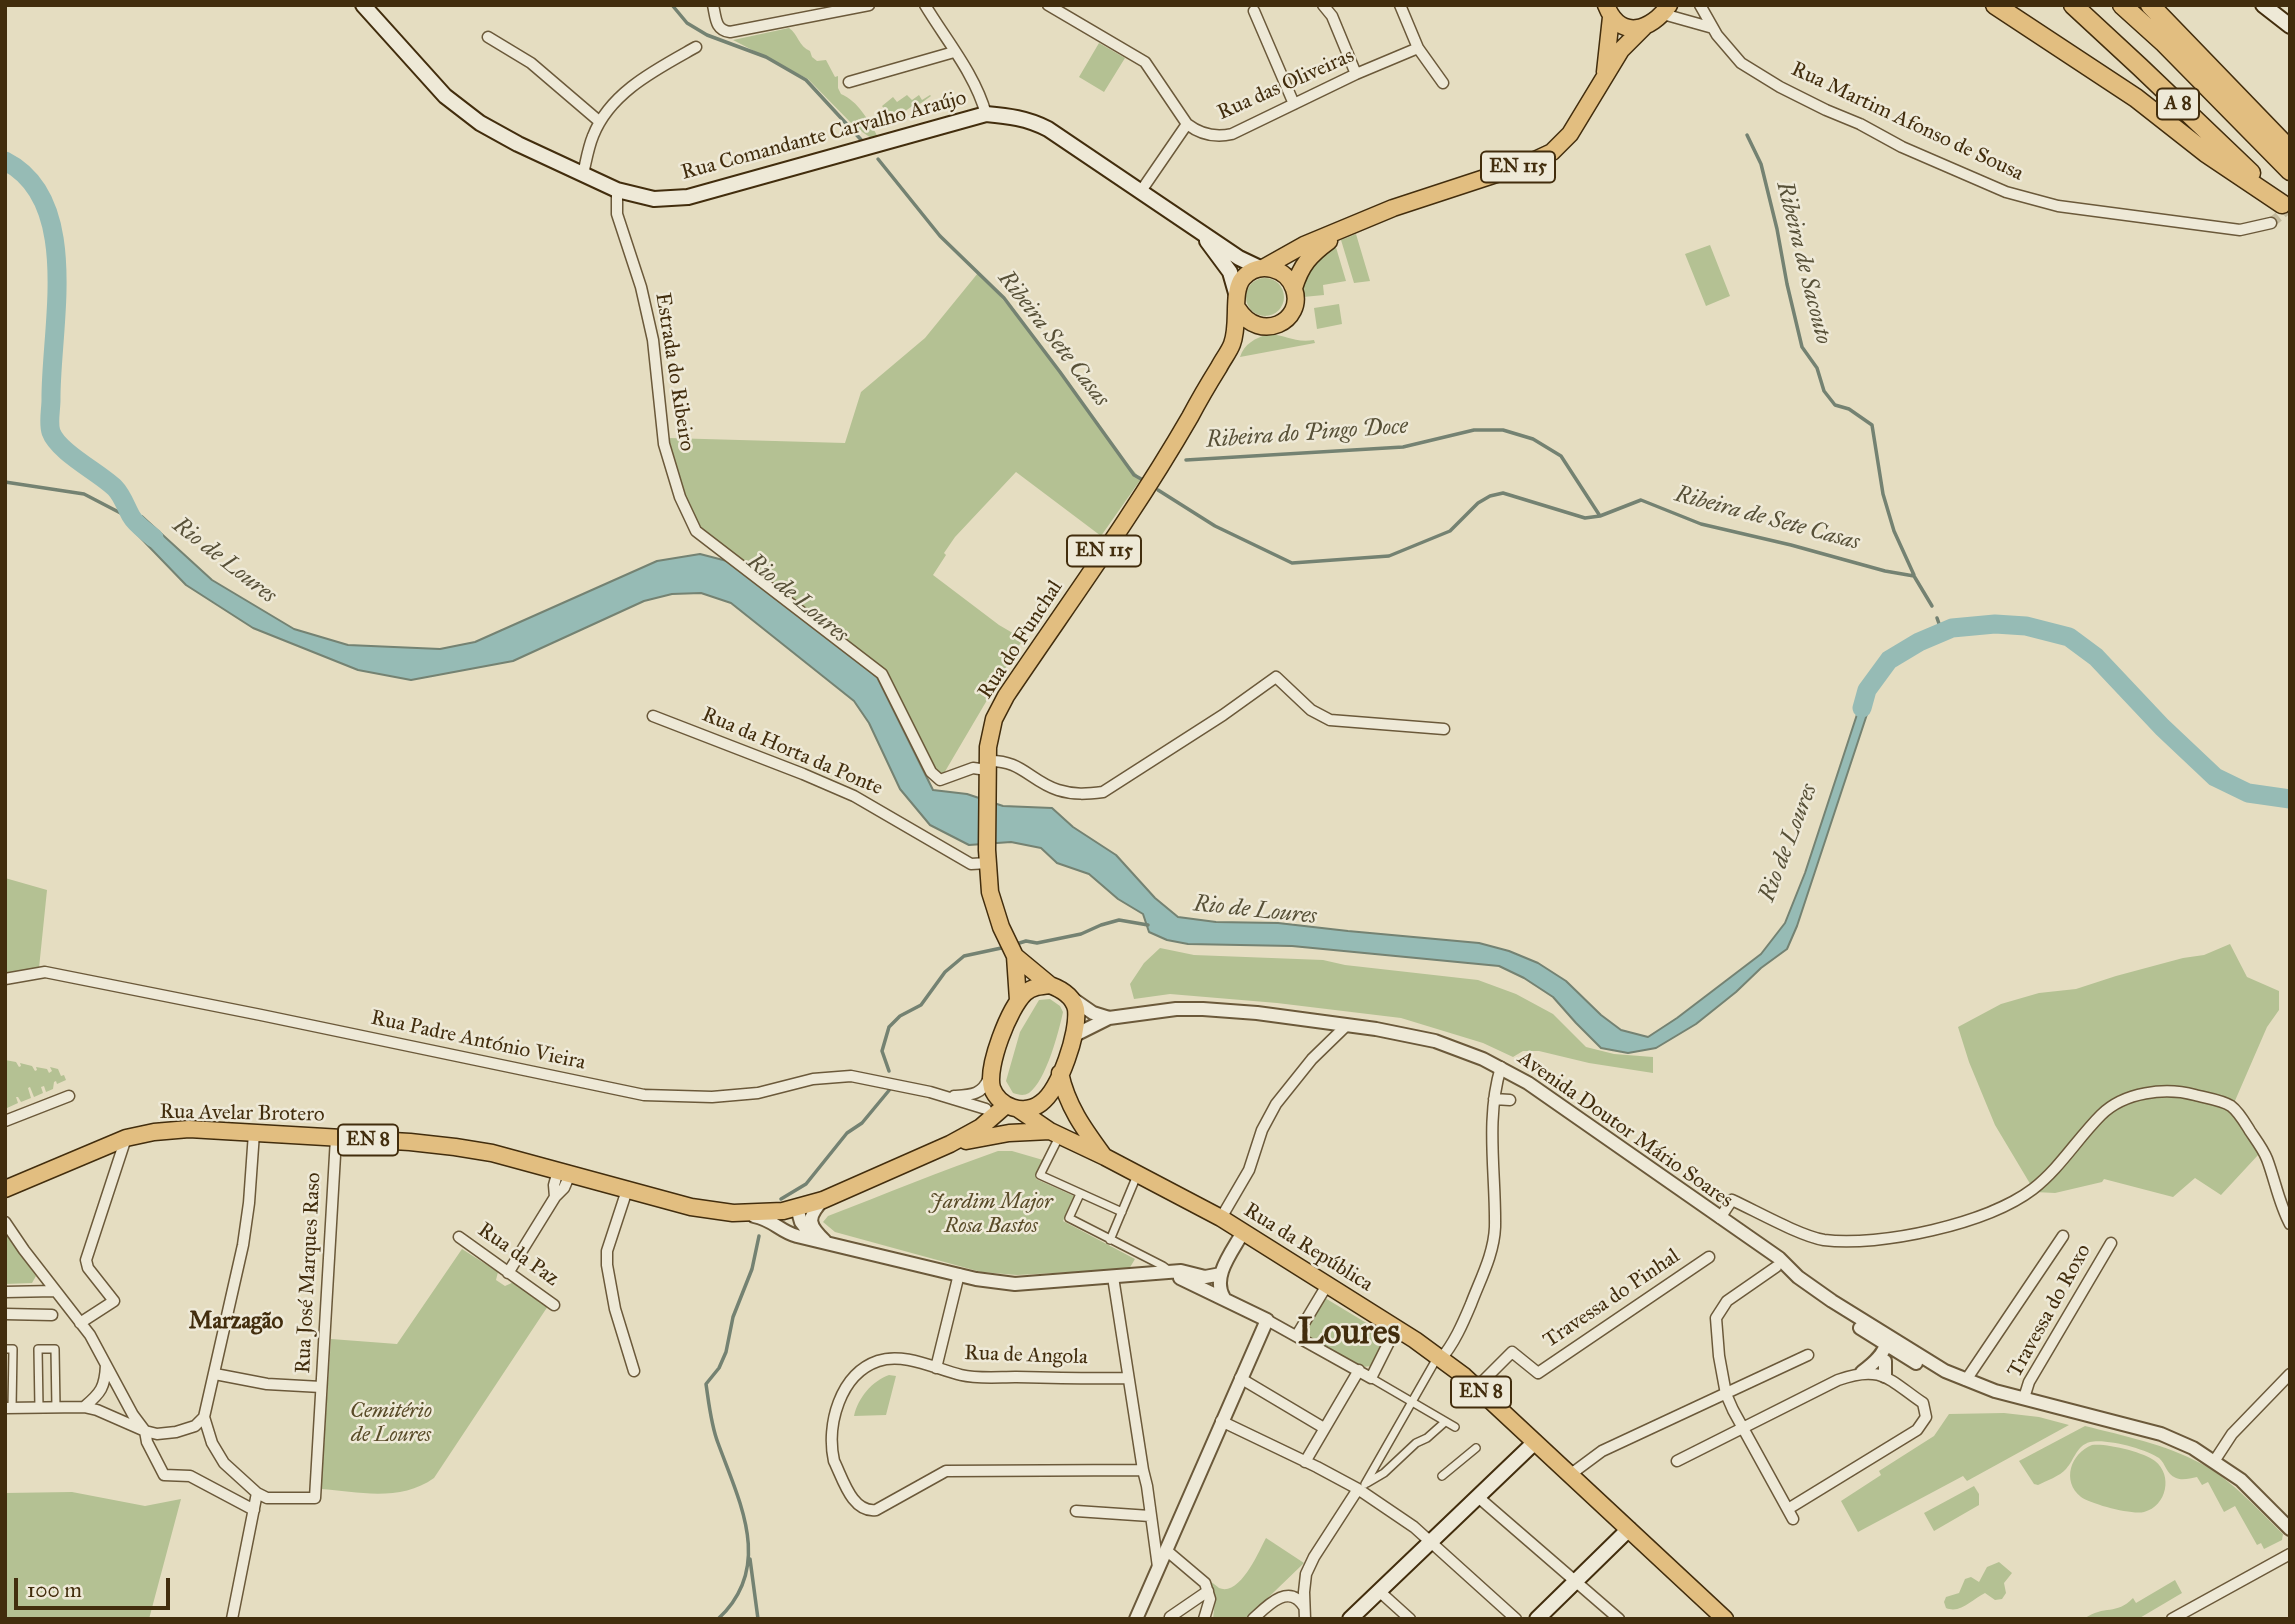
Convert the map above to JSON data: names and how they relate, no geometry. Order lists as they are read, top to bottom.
{
  "streets": {
    "highway": ["A 8"],
    "main road": [
      "Rua Comandante Carvalho Araújo",
      "EN 115",
      "Rua do Funchal",
      "Rua Avelar Brotero",
      "EN 8",
      "Rua da República"
    ],
    "street": [
      "Rua das Oliveiras",
      "Rua Martim Afonso de Sousa",
      "Estrada do Ribeiro",
      "Rua da Horta da Ponte",
      "Rua Padre António Vieira",
      "Avenida Doutor Mário Soares",
      "Rua da Paz",
      "Rua José Marques Raso",
      "Travessa do Pinhal",
      "Travessa do Roxo",
      "Rua de Angola"
    ]
  },
  "crossings": [
    ["Rua Comandante Carvalho Araújo", "Estrada do Ribeiro"],
    ["Rua Comandante Carvalho Araújo", "Rua do Funchal"],
    ["Estrada do Ribeiro", "Rua do Funchal"],
    ["Rua do Funchal", "Rua da Horta da Ponte"],
    ["Rua Padre António Vieira", "Rua da República"],
    ["Rua Avelar Brotero", "EN 8"],
    ["Rua Avelar Brotero", "Rua José Marques Raso"],
    ["Avenida Doutor Mário Soares", "Travessa do Roxo"],
    ["Rua da República", "Travessa do Pinhal"]
  ],
  "districts": ["Marzagão", "Loures"],
  "water": [
    "Ribeira de Sacouto",
    "Ribeira Sete Casas",
    "Ribeira do Pingo Doce",
    "Ribeira de Sete Casas",
    "Rio de Loures"
  ],
  "parks": ["Jardim Major Rosa Bastos", "Cemitério de Loures"],
  "scale_bar": "100 m"
}
